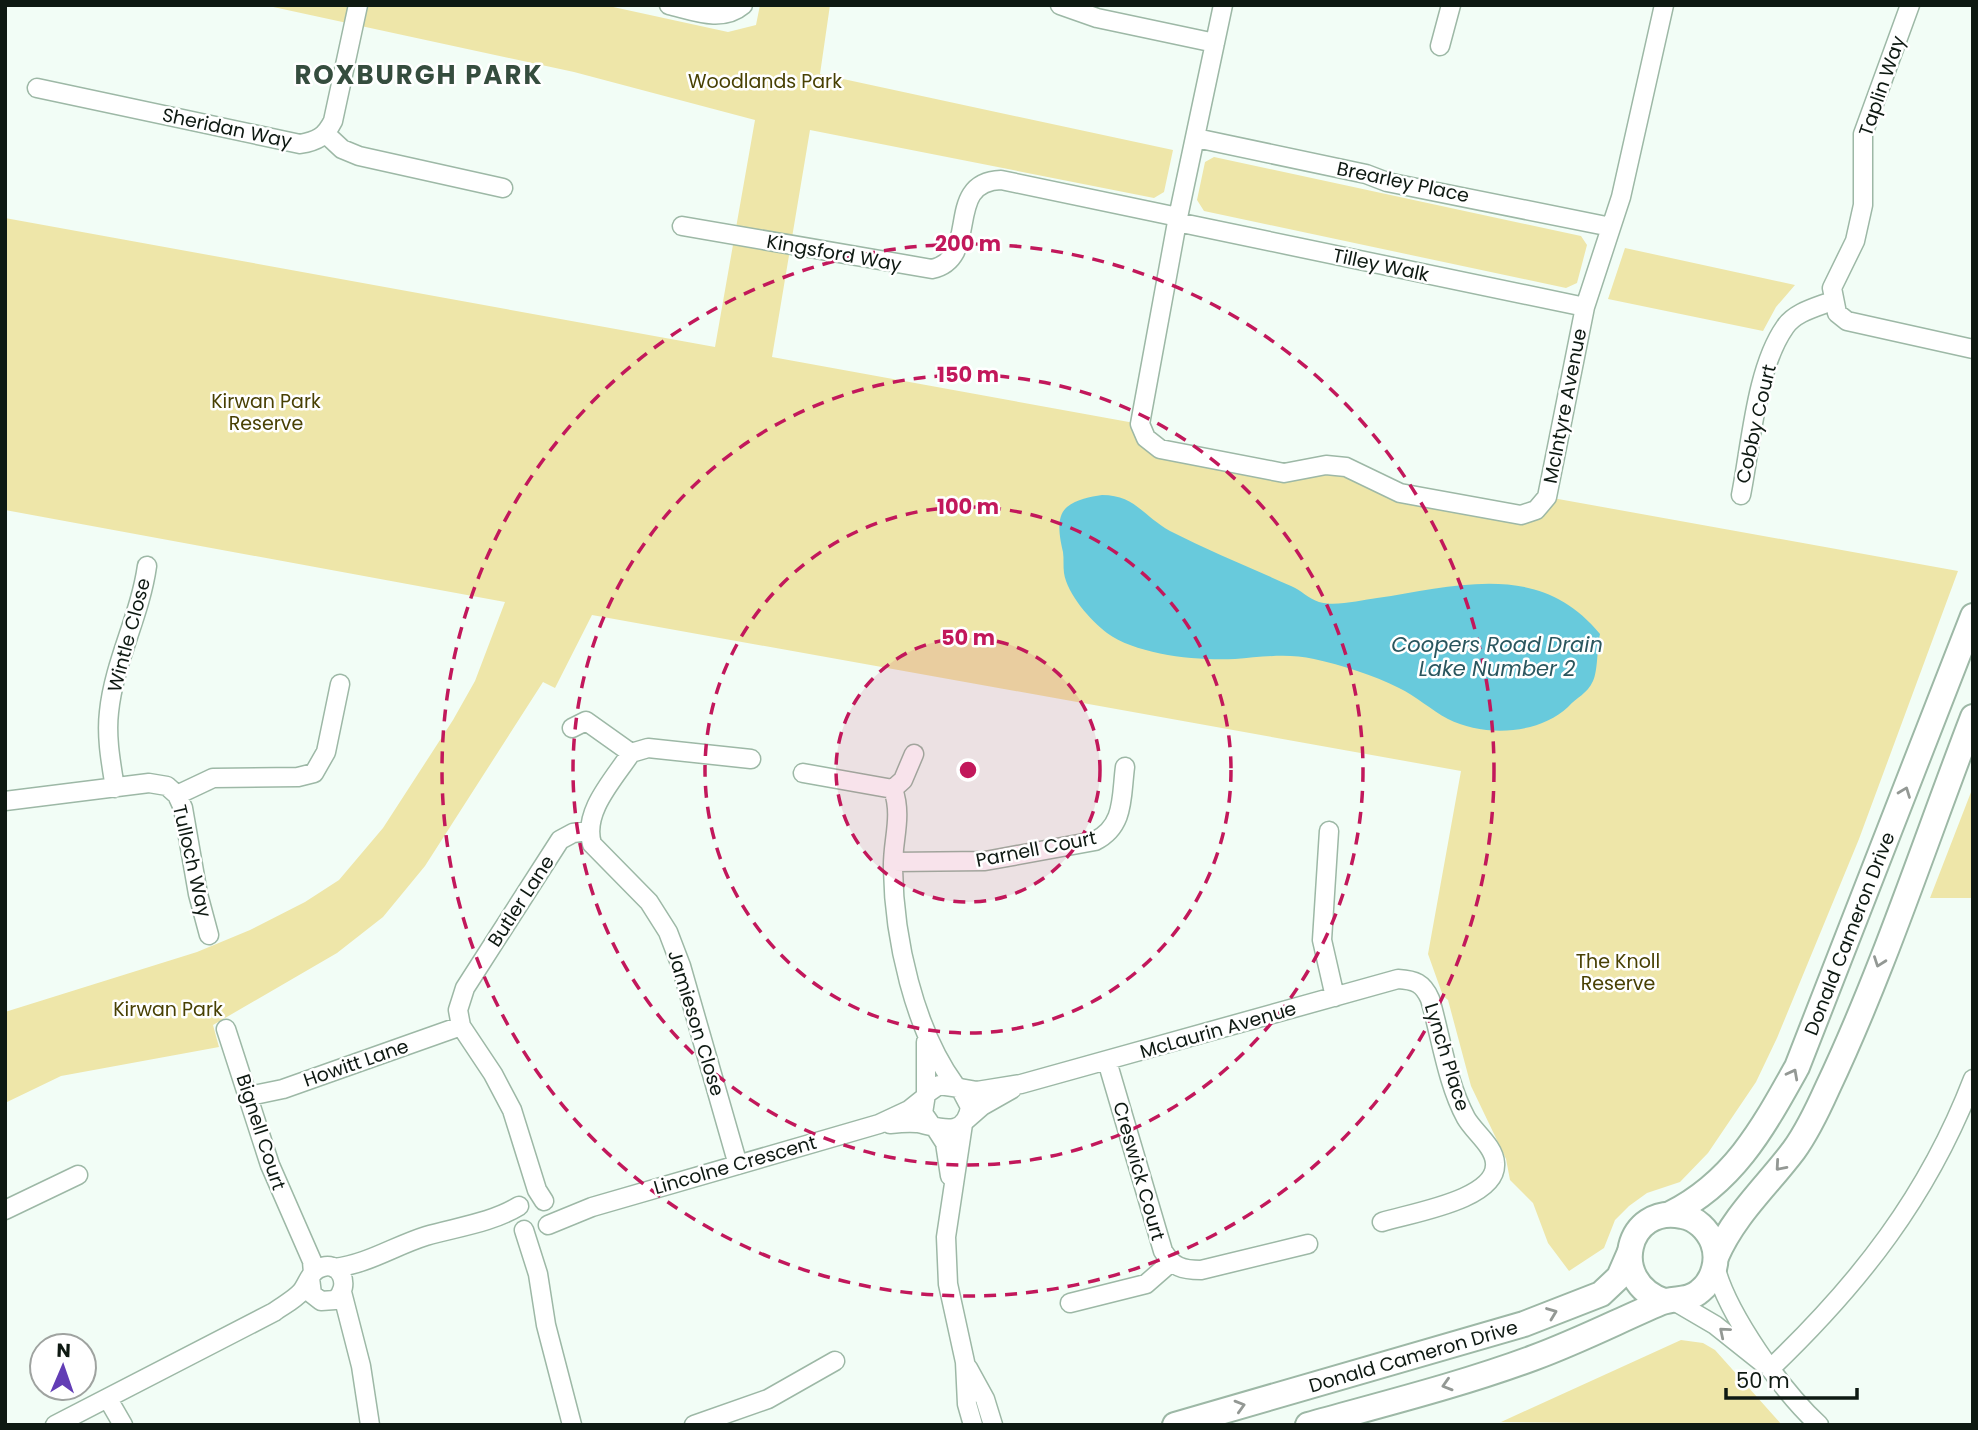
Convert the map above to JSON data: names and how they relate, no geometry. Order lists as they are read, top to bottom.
{
  "streets": {
    "street": [
      "Taplin Way",
      "Sheridan Way",
      "Brearley Place",
      "Kingsford Way",
      "Tilley Walk",
      "McIntyre Avenue",
      "Cobby Court",
      "Wintle Close",
      "Parnell Court",
      "Tulloch Way",
      "Butler Lane",
      "Donald Cameron Drive",
      "Jamieson Close",
      "McLaurin Avenue",
      "Lynch Place",
      "Howitt Lane",
      "Bignell Court",
      "Lincolne Crescent",
      "Creswick Court"
    ]
  },
  "crossings": [
    ["Taplin Way", "Cobby Court"],
    ["Brearley Place", "McIntyre Avenue"],
    ["Kingsford Way", "Tilley Walk"],
    ["Kingsford Way", "McIntyre Avenue"],
    ["Tilley Walk", "McIntyre Avenue"],
    ["Wintle Close", "Tulloch Way"],
    ["Butler Lane", "Jamieson Close"],
    ["Butler Lane", "Howitt Lane"],
    ["Jamieson Close", "Lincolne Crescent"],
    ["McLaurin Avenue", "Lynch Place"],
    ["McLaurin Avenue", "Lincolne Crescent"],
    ["McLaurin Avenue", "Creswick Court"],
    ["Howitt Lane", "Bignell Court"]
  ],
  "districts": ["ROXBURGH PARK"],
  "water": ["Coopers Road Drain Lake Number 2"],
  "parks": [
    "Woodlands Park",
    "Kirwan Park Reserve",
    "The Knoll Reserve",
    "Kirwan Park"
  ],
  "scale_bar": "50 m",
  "north": "top",
  "rings": [
    "200 m",
    "150 m",
    "100 m",
    "50 m"
  ]
}
